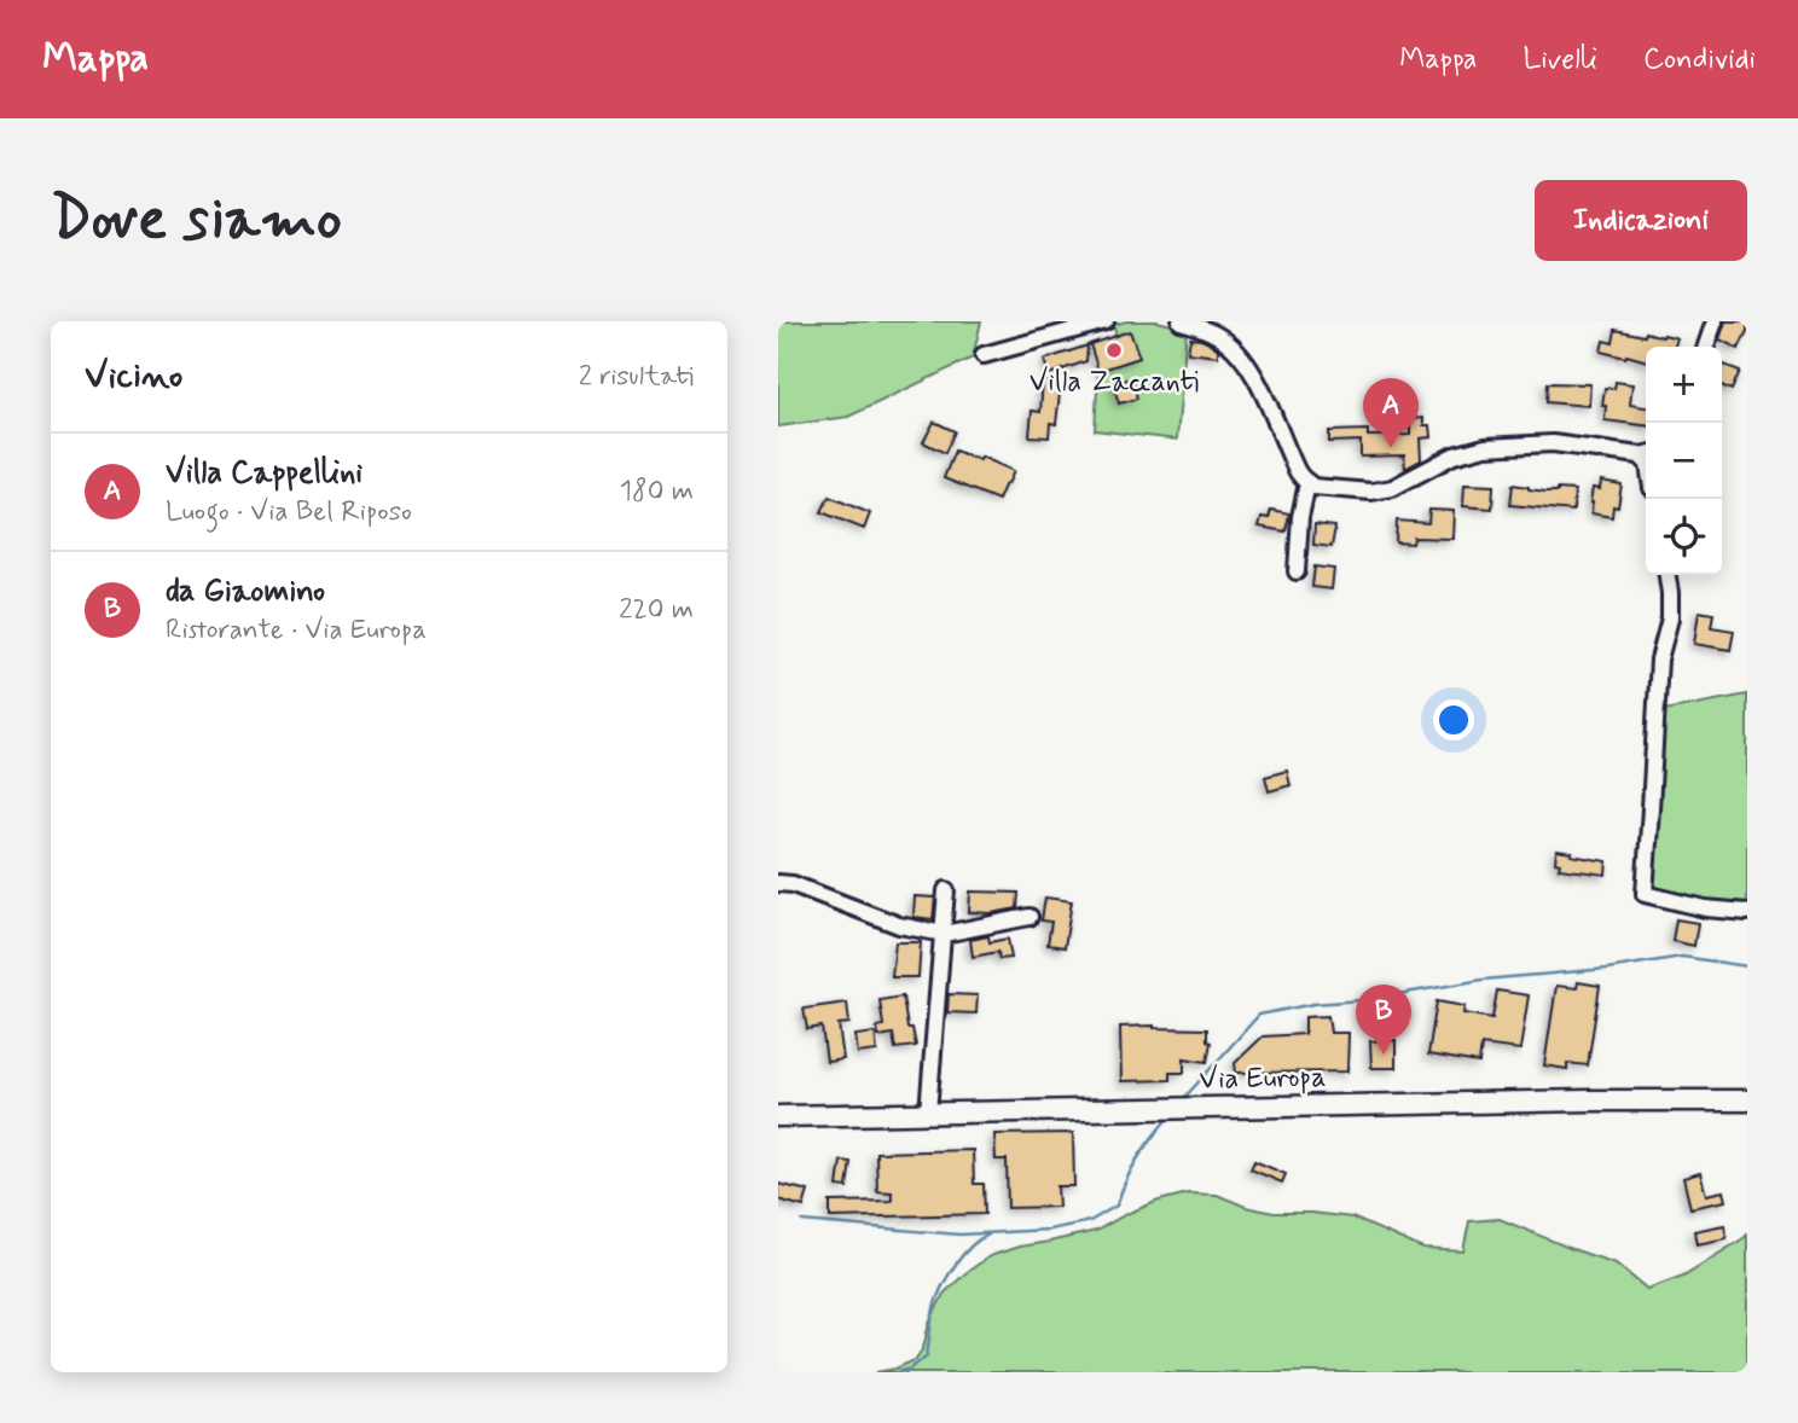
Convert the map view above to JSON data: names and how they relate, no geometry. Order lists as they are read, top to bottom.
{
  "streets": {
    "main road": ["Via Europa"]
  },
  "places": ["Villa Zaccanti"],
  "page": {
    "header": "Mappa",
    "nav": ["Mappa", "Livelli", "Condividi"],
    "buttons": "Indicazioni",
    "title": "Dove siamo",
    "heading": ["Vicino", "2 risultati"],
    "map_buttons": ["+", "−"],
    "pins": ["A", "B"],
    "list": [
      {
        "mark": "A",
        "name": "Villa Cappellini",
        "note": "Luogo · Via Bel Riposo",
        "value": "180 m"
      },
      {
        "mark": "B",
        "name": "da Giaomino",
        "note": "Ristorante · Via Europa",
        "value": "220 m"
      }
    ]
  }
}
